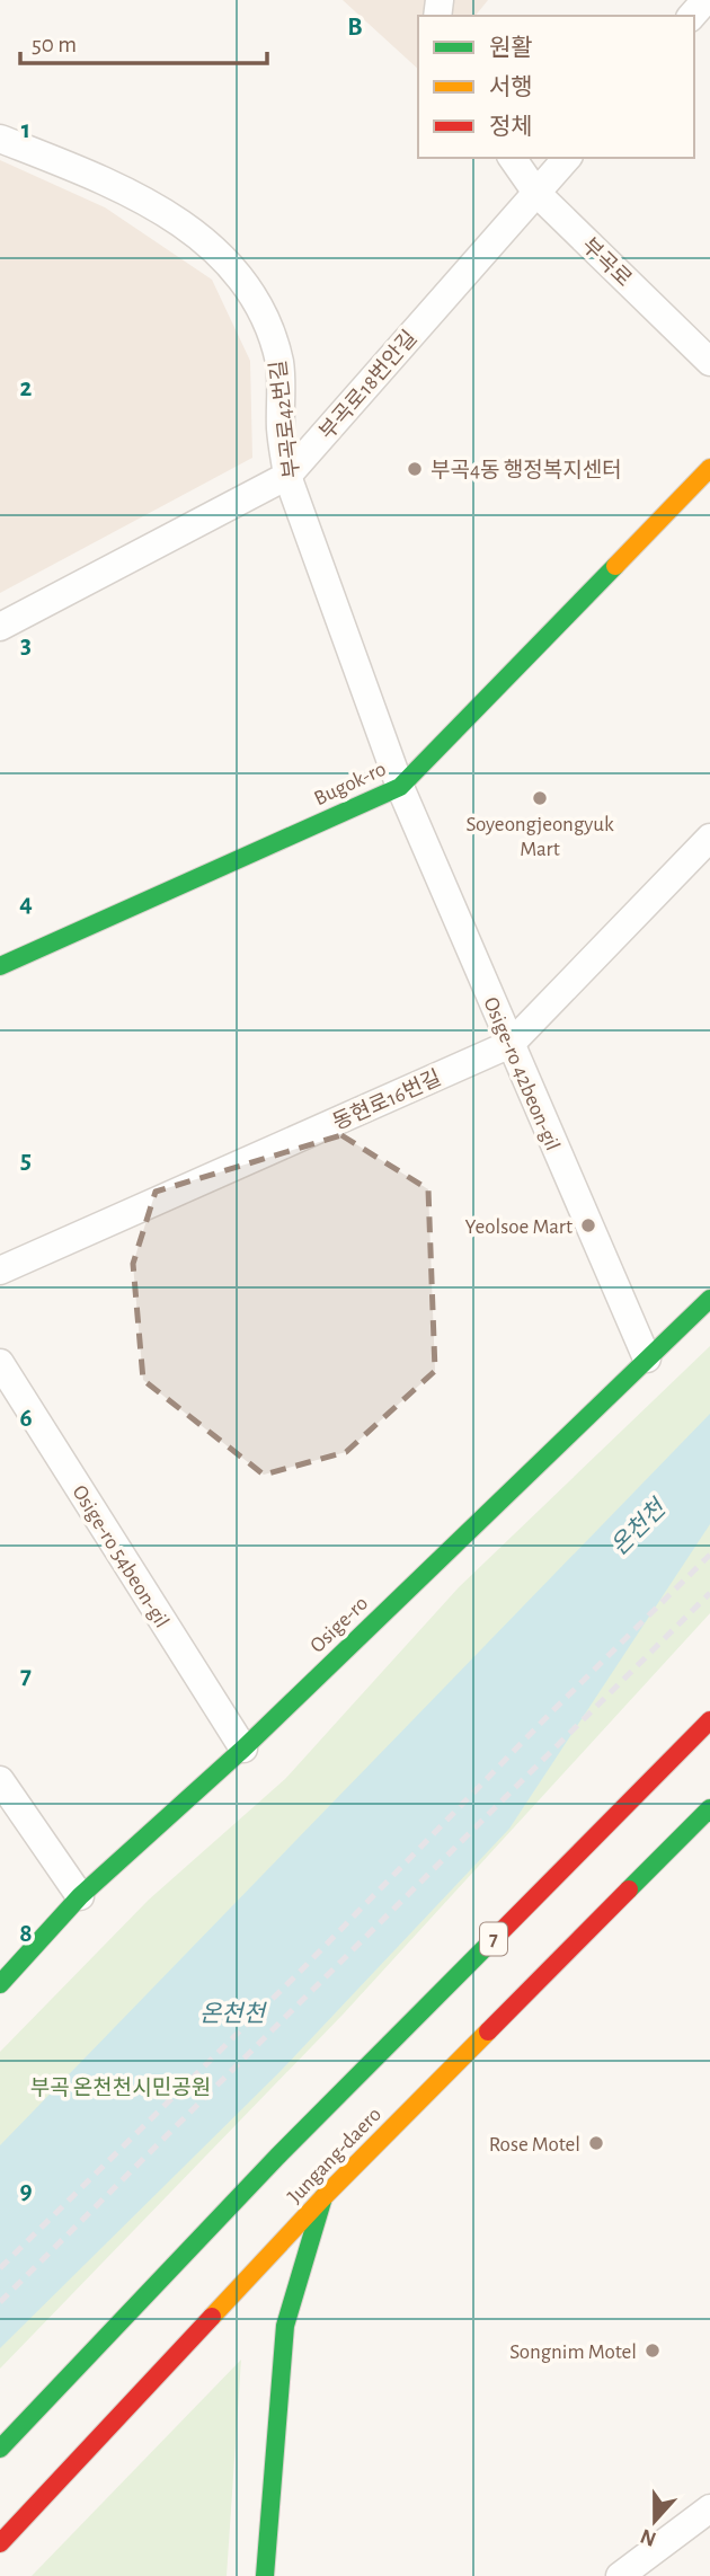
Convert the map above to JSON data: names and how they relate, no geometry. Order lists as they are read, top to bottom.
{
  "streets": {
    "main road": [
      "Bugok-ro",
      "Osige-ro",
      "7",
      "Jungang-daero"
    ],
    "street": [
      "부곡로",
      "부곡로18번안길",
      "부곡로42번길",
      "Osige-ro 42beon-gil",
      "동현로16번길",
      "Osige-ro 54beon-gil"
    ]
  },
  "crossings": [
    ["부곡로", "부곡로18번안길"],
    ["부곡로18번안길", "부곡로42번길"],
    ["부곡로42번길", "Bugok-ro"],
    ["부곡로42번길", "Osige-ro 42beon-gil"],
    ["Bugok-ro", "Osige-ro 42beon-gil"],
    ["Osige-ro 42beon-gil", "동현로16번길"],
    ["Osige-ro 42beon-gil", "Osige-ro"],
    ["Osige-ro 54beon-gil", "Osige-ro"]
  ],
  "water": ["온천천"],
  "parks": ["부곡 온천천시민공원"],
  "places": [
    "부곡4동 행정복지센터",
    "Soyeongjeongyuk Mart",
    "Yeolsoe Mart",
    "Rose Motel",
    "Songnim Motel"
  ],
  "legend": ["원활", "서행", "정체"],
  "scale_bar": "50 m",
  "north": "bottom",
  "grid": {
    "columns": ["B"],
    "rows": [
      "1",
      "2",
      "3",
      "4",
      "5",
      "6",
      "7",
      "8",
      "9"
    ]
  }
}
